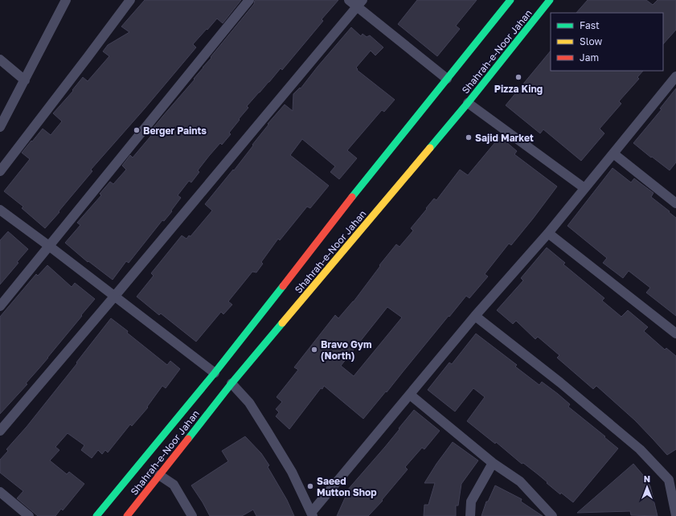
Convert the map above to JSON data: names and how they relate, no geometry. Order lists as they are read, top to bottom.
{
  "streets": {
    "main road": ["Shahrah-e-Noor Jahan"]
  },
  "places": [
    "Pizza King",
    "Berger Paints",
    "Sajid Market",
    "Bravo Gym (North)",
    "Saeed Mutton Shop"
  ],
  "legend": ["Fast", "Slow", "Jam"],
  "north": "top"
}
